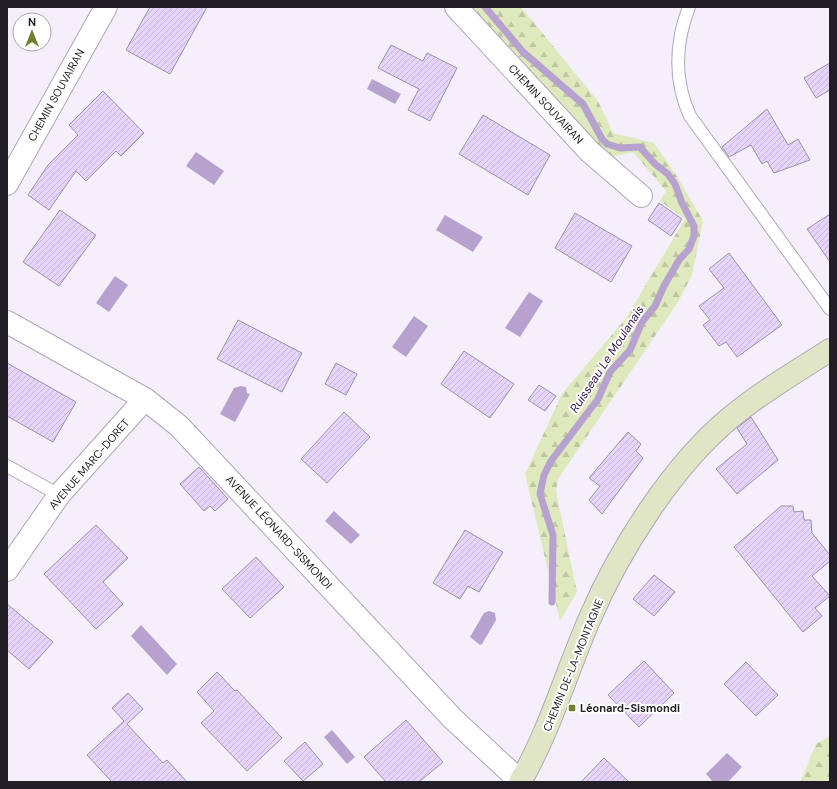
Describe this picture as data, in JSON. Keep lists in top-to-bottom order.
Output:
{
  "streets": {
    "street": [
      "CHEMIN SOUVAIRAN",
      "AVENUE MARC-DORET",
      "AVENUE LÉONARD-SISMONDI",
      "CHEMIN DE-LA-MONTAGNE"
    ]
  },
  "crossings": [
    ["AVENUE MARC-DORET", "AVENUE LÉONARD-SISMONDI"],
    ["AVENUE LÉONARD-SISMONDI", "CHEMIN DE-LA-MONTAGNE"]
  ],
  "water": ["Ruisseau Le Moulanais"],
  "places": {
    "transit": ["Léonard-Sismondi"]
  },
  "north": "top"
}
